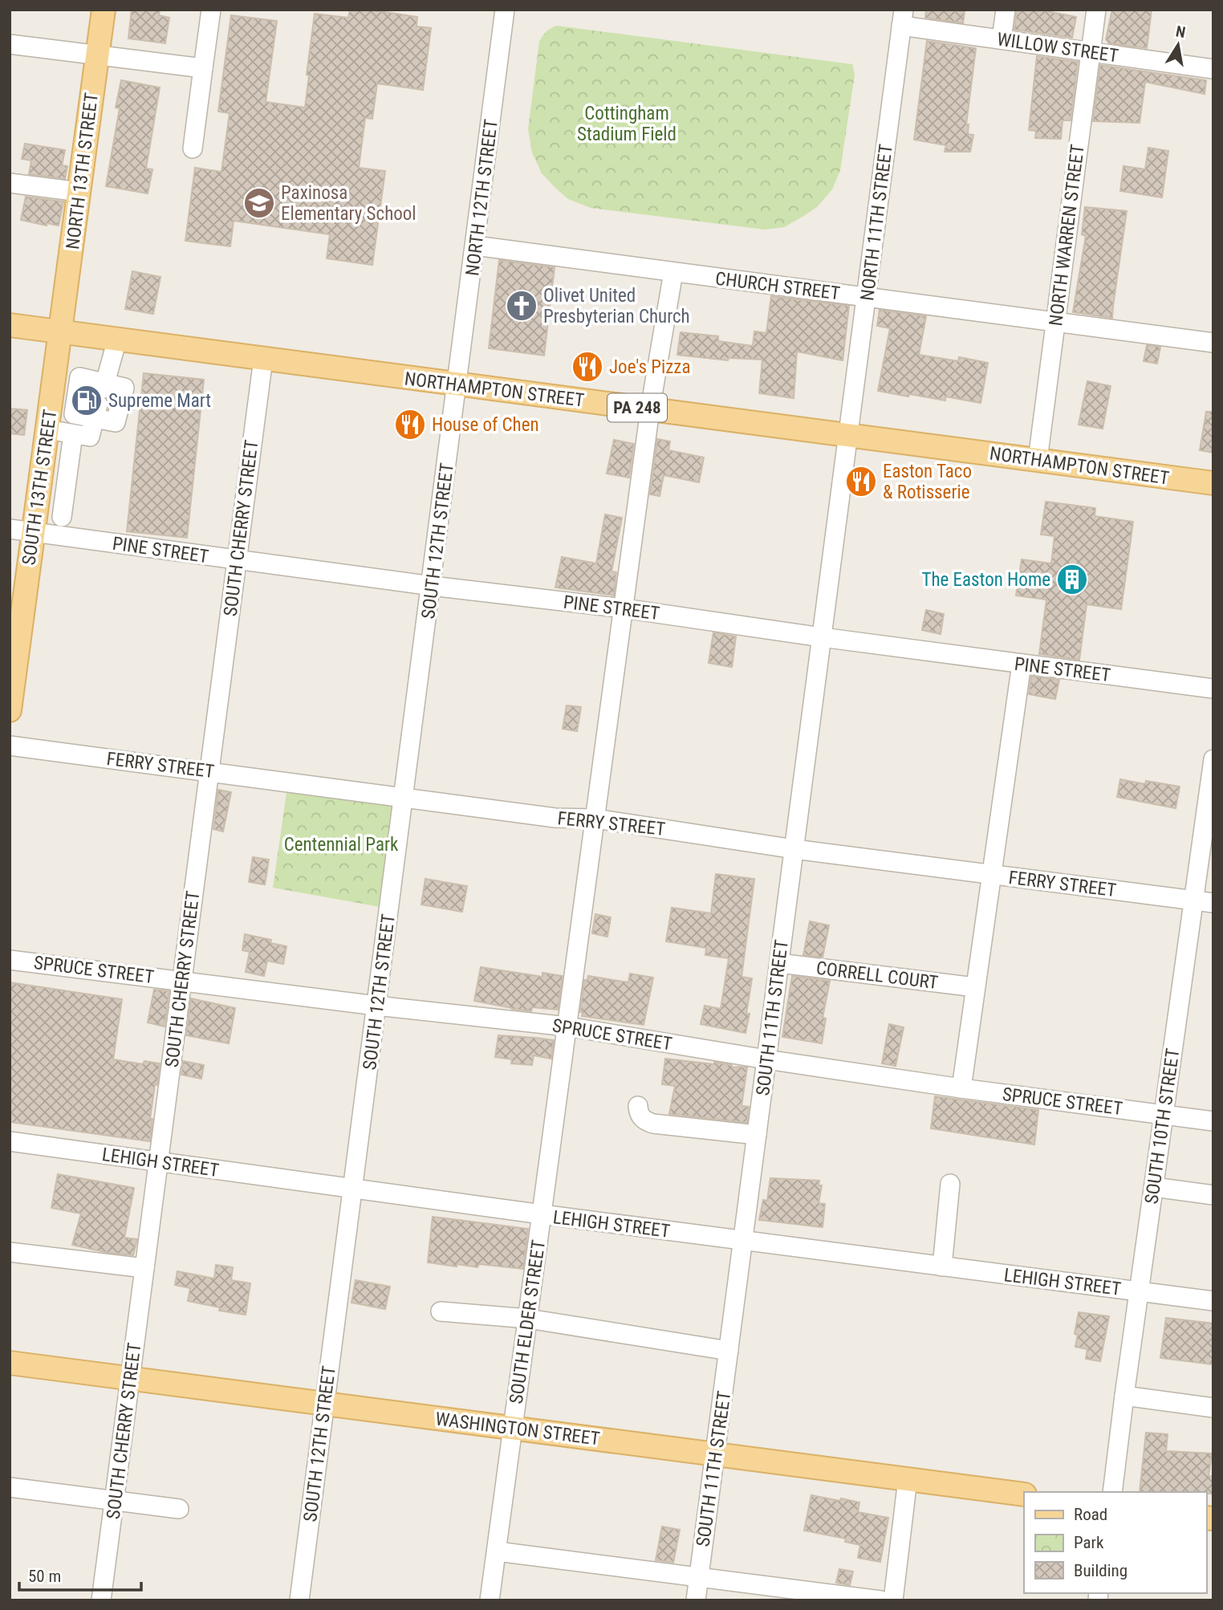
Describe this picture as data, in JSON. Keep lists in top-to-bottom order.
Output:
{
  "streets": {
    "main road": [
      "NORTH 13TH STREET",
      "NORTHAMPTON STREET",
      "PA 248",
      "SOUTH 13TH STREET",
      "WASHINGTON STREET"
    ],
    "street": [
      "WILLOW STREET",
      "NORTH 12TH STREET",
      "NORTH 11TH STREET",
      "NORTH WARREN STREET",
      "CHURCH STREET",
      "SOUTH CHERRY STREET",
      "SOUTH 12TH STREET",
      "PINE STREET",
      "FERRY STREET",
      "SPRUCE STREET",
      "CORRELL COURT",
      "SOUTH 11TH STREET",
      "SOUTH 10TH STREET",
      "LEHIGH STREET",
      "SOUTH ELDER STREET"
    ]
  },
  "crossings": [
    ["WILLOW STREET", "NORTH 11TH STREET"],
    ["WILLOW STREET", "NORTH WARREN STREET"],
    ["NORTH 13TH STREET", "NORTHAMPTON STREET"],
    ["NORTH 13TH STREET", "SOUTH 13TH STREET"],
    ["NORTH 12TH STREET", "CHURCH STREET"],
    ["NORTH 12TH STREET", "NORTHAMPTON STREET"],
    ["NORTH 12TH STREET", "SOUTH 12TH STREET"],
    ["NORTH 11TH STREET", "CHURCH STREET"],
    ["NORTH 11TH STREET", "NORTHAMPTON STREET"],
    ["NORTH 11TH STREET", "SOUTH 11TH STREET"],
    ["NORTH WARREN STREET", "CHURCH STREET"],
    ["NORTH WARREN STREET", "NORTHAMPTON STREET"],
    ["CHURCH STREET", "SOUTH ELDER STREET"],
    ["NORTHAMPTON STREET", "SOUTH 13TH STREET"],
    ["NORTHAMPTON STREET", "SOUTH CHERRY STREET"],
    ["NORTHAMPTON STREET", "SOUTH 12TH STREET"],
    ["NORTHAMPTON STREET", "SOUTH 11TH STREET"],
    ["NORTHAMPTON STREET", "SOUTH ELDER STREET"],
    ["SOUTH 13TH STREET", "PINE STREET"],
    ["SOUTH CHERRY STREET", "PINE STREET"],
    ["SOUTH CHERRY STREET", "FERRY STREET"],
    ["SOUTH CHERRY STREET", "SPRUCE STREET"],
    ["SOUTH CHERRY STREET", "LEHIGH STREET"],
    ["SOUTH CHERRY STREET", "WASHINGTON STREET"],
    ["SOUTH 12TH STREET", "PINE STREET"],
    ["SOUTH 12TH STREET", "FERRY STREET"],
    ["SOUTH 12TH STREET", "SPRUCE STREET"],
    ["SOUTH 12TH STREET", "LEHIGH STREET"],
    ["SOUTH 12TH STREET", "WASHINGTON STREET"],
    ["PINE STREET", "SOUTH 11TH STREET"],
    ["PINE STREET", "SOUTH ELDER STREET"],
    ["FERRY STREET", "SOUTH 11TH STREET"],
    ["FERRY STREET", "SOUTH 10TH STREET"],
    ["FERRY STREET", "SOUTH ELDER STREET"],
    ["SPRUCE STREET", "SOUTH 11TH STREET"],
    ["SPRUCE STREET", "SOUTH 10TH STREET"],
    ["SPRUCE STREET", "SOUTH ELDER STREET"],
    ["CORRELL COURT", "SOUTH 11TH STREET"],
    ["SOUTH 11TH STREET", "LEHIGH STREET"],
    ["SOUTH 11TH STREET", "WASHINGTON STREET"],
    ["SOUTH 10TH STREET", "LEHIGH STREET"],
    ["LEHIGH STREET", "SOUTH ELDER STREET"],
    ["SOUTH ELDER STREET", "WASHINGTON STREET"]
  ],
  "parks": ["Cottingham Stadium Field", "Centennial Park"],
  "places": {
    "school or university": ["Paxinosa Elementary School"],
    "church": ["Olivet United Presbyterian Church"],
    "restaurant": ["Joe's Pizza", "House of Chen", "Easton Taco & Rotisserie"],
    "fuel station": ["Supreme Mart"],
    "building": ["The Easton Home"]
  },
  "legend": ["Road", "Park", "Building"],
  "scale_bar": "50 m",
  "north": "top"
}
